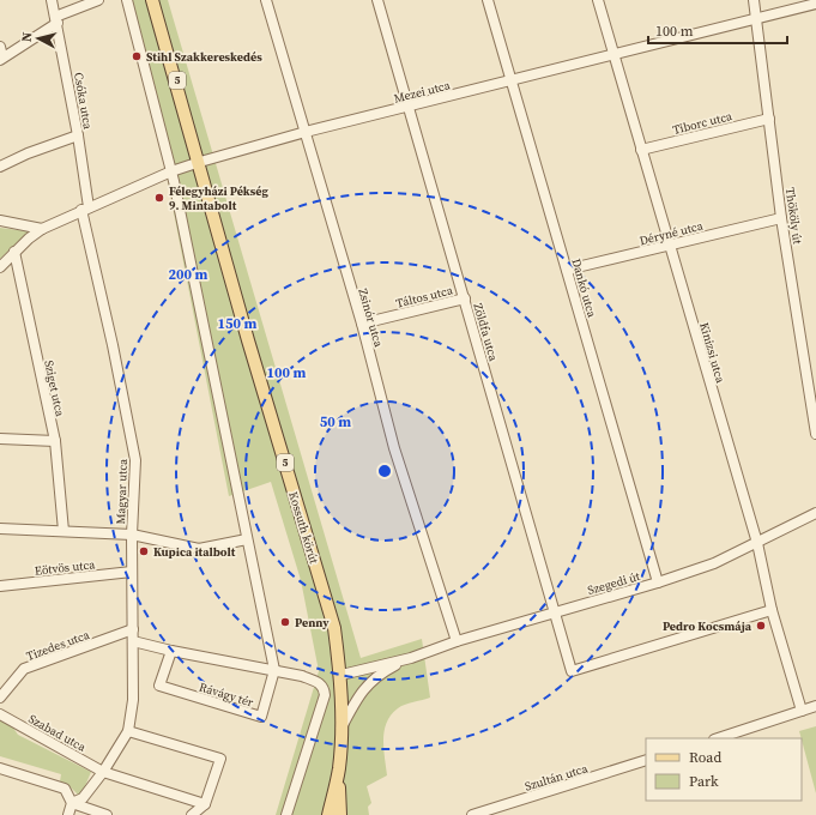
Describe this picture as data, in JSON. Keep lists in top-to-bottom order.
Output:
{
  "streets": {
    "main road": ["5", "Kossuth körút"],
    "street": [
      "Mezei utca",
      "Csóka utca",
      "Tiborc utca",
      "Thököly út",
      "Déryné utca",
      "Dankó utca",
      "Táltos utca",
      "Zsinór utca",
      "Zöldfa utca",
      "Kinizsi utca",
      "Sziget utca",
      "Magyar utca",
      "Eötvös utca",
      "Szegedi út",
      "Tizedes utca",
      "Rávágy tér",
      "Szabad utca",
      "Szultán utca"
    ]
  },
  "crossings": [
    ["5", "Mezei utca"],
    ["5", "Kossuth körút"],
    ["Mezei utca", "Csóka utca"],
    ["Mezei utca", "Thököly út"],
    ["Mezei utca", "Dankó utca"],
    ["Mezei utca", "Zsinór utca"],
    ["Mezei utca", "Zöldfa utca"],
    ["Mezei utca", "Kinizsi utca"],
    ["Mezei utca", "Sziget utca"],
    ["Mezei utca", "Magyar utca"],
    ["Mezei utca", "Kossuth körút"],
    ["Csóka utca", "Magyar utca"],
    ["Tiborc utca", "Thököly út"],
    ["Tiborc utca", "Kinizsi utca"],
    ["Thököly út", "Déryné utca"],
    ["Déryné utca", "Dankó utca"],
    ["Déryné utca", "Kinizsi utca"],
    ["Dankó utca", "Szegedi út"],
    ["Táltos utca", "Zsinór utca"],
    ["Táltos utca", "Zöldfa utca"],
    ["Zsinór utca", "Szegedi út"],
    ["Zöldfa utca", "Kinizsi utca"],
    ["Zöldfa utca", "Szegedi út"],
    ["Kinizsi utca", "Szegedi út"],
    ["Magyar utca", "Eötvös utca"],
    ["Magyar utca", "Tizedes utca"],
    ["Magyar utca", "Szabad utca"],
    ["Kossuth körút", "Szegedi út"]
  ],
  "places": [
    "Stihl Szakkereskedés",
    "Félegyházi Pékség 9. Mintabolt",
    "Kupica italbolt",
    "Penny",
    "Pedro Kocsmája"
  ],
  "legend": ["Road", "Park"],
  "scale_bar": "100 m",
  "north": "left",
  "rings": [
    "200 m",
    "150 m",
    "100 m",
    "50 m"
  ]
}
